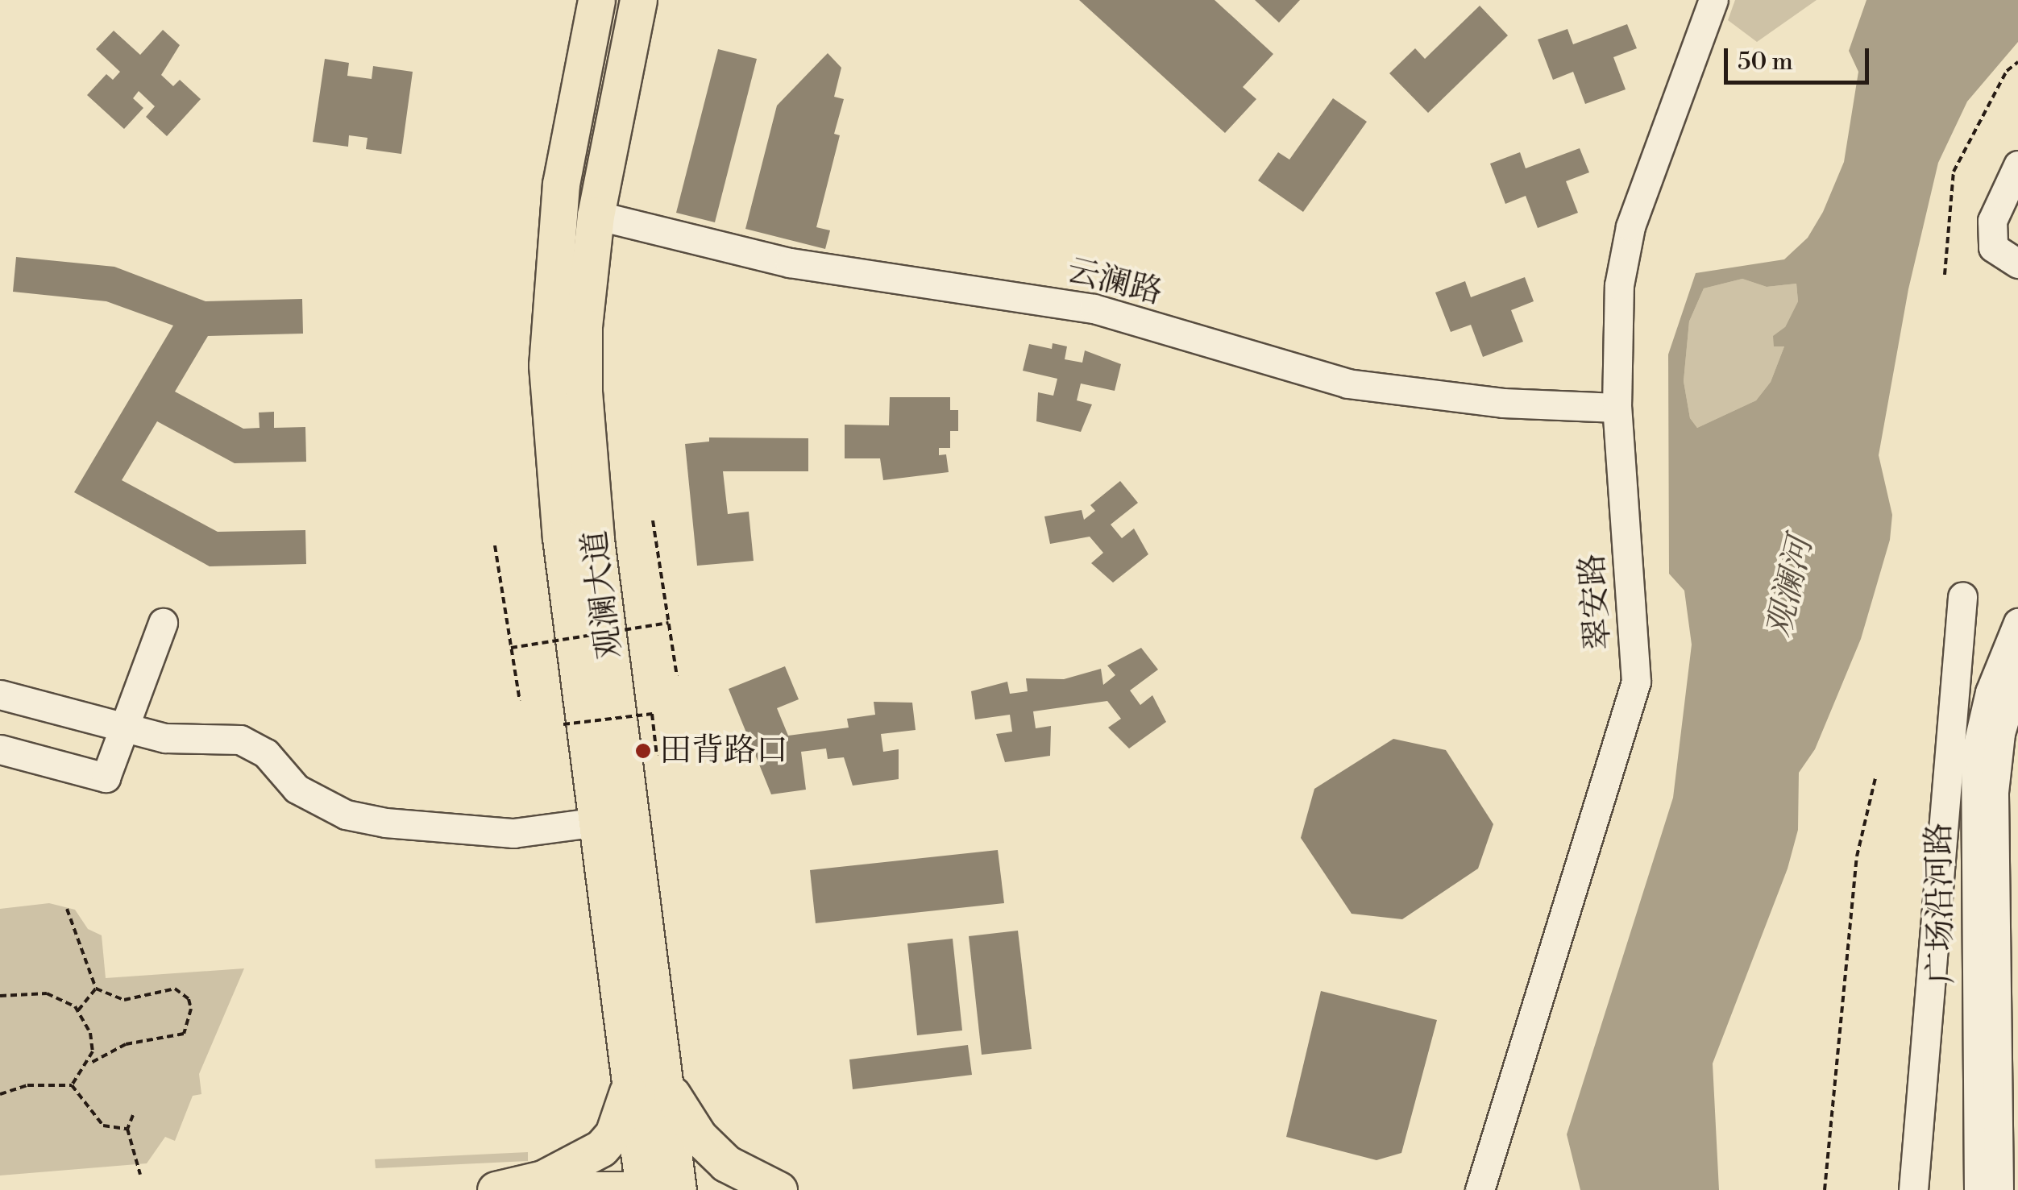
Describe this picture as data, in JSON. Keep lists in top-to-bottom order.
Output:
{
  "streets": {
    "main road": ["观澜大道"],
    "street": ["云澜路", "翠安路", "广场沿河路"]
  },
  "crossings": [
    ["云澜路", "观澜大道"],
    ["云澜路", "翠安路"]
  ],
  "water": ["观澜河"],
  "places": ["田背路口"],
  "scale_bar": "50 m"
}
